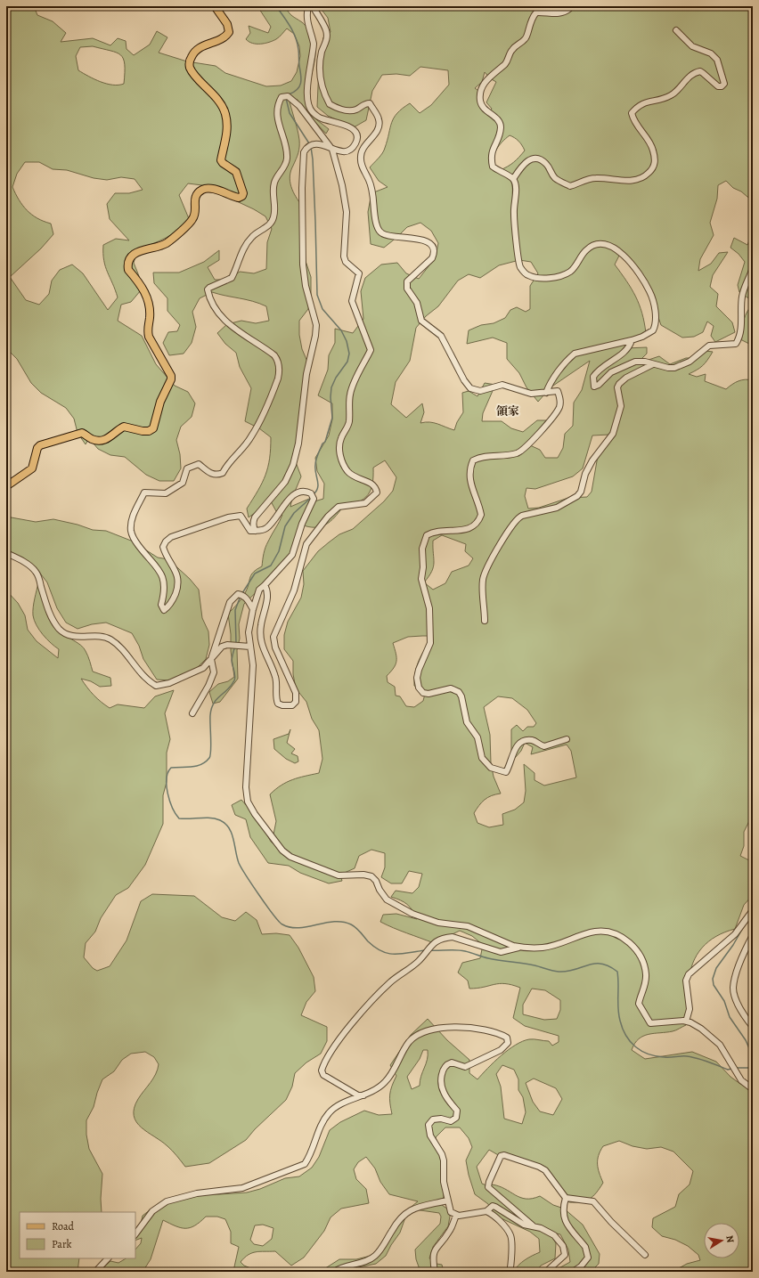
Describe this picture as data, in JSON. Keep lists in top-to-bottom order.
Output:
{
  "districts": ["領家"],
  "legend": ["Road", "Park"],
  "north": "right"
}
